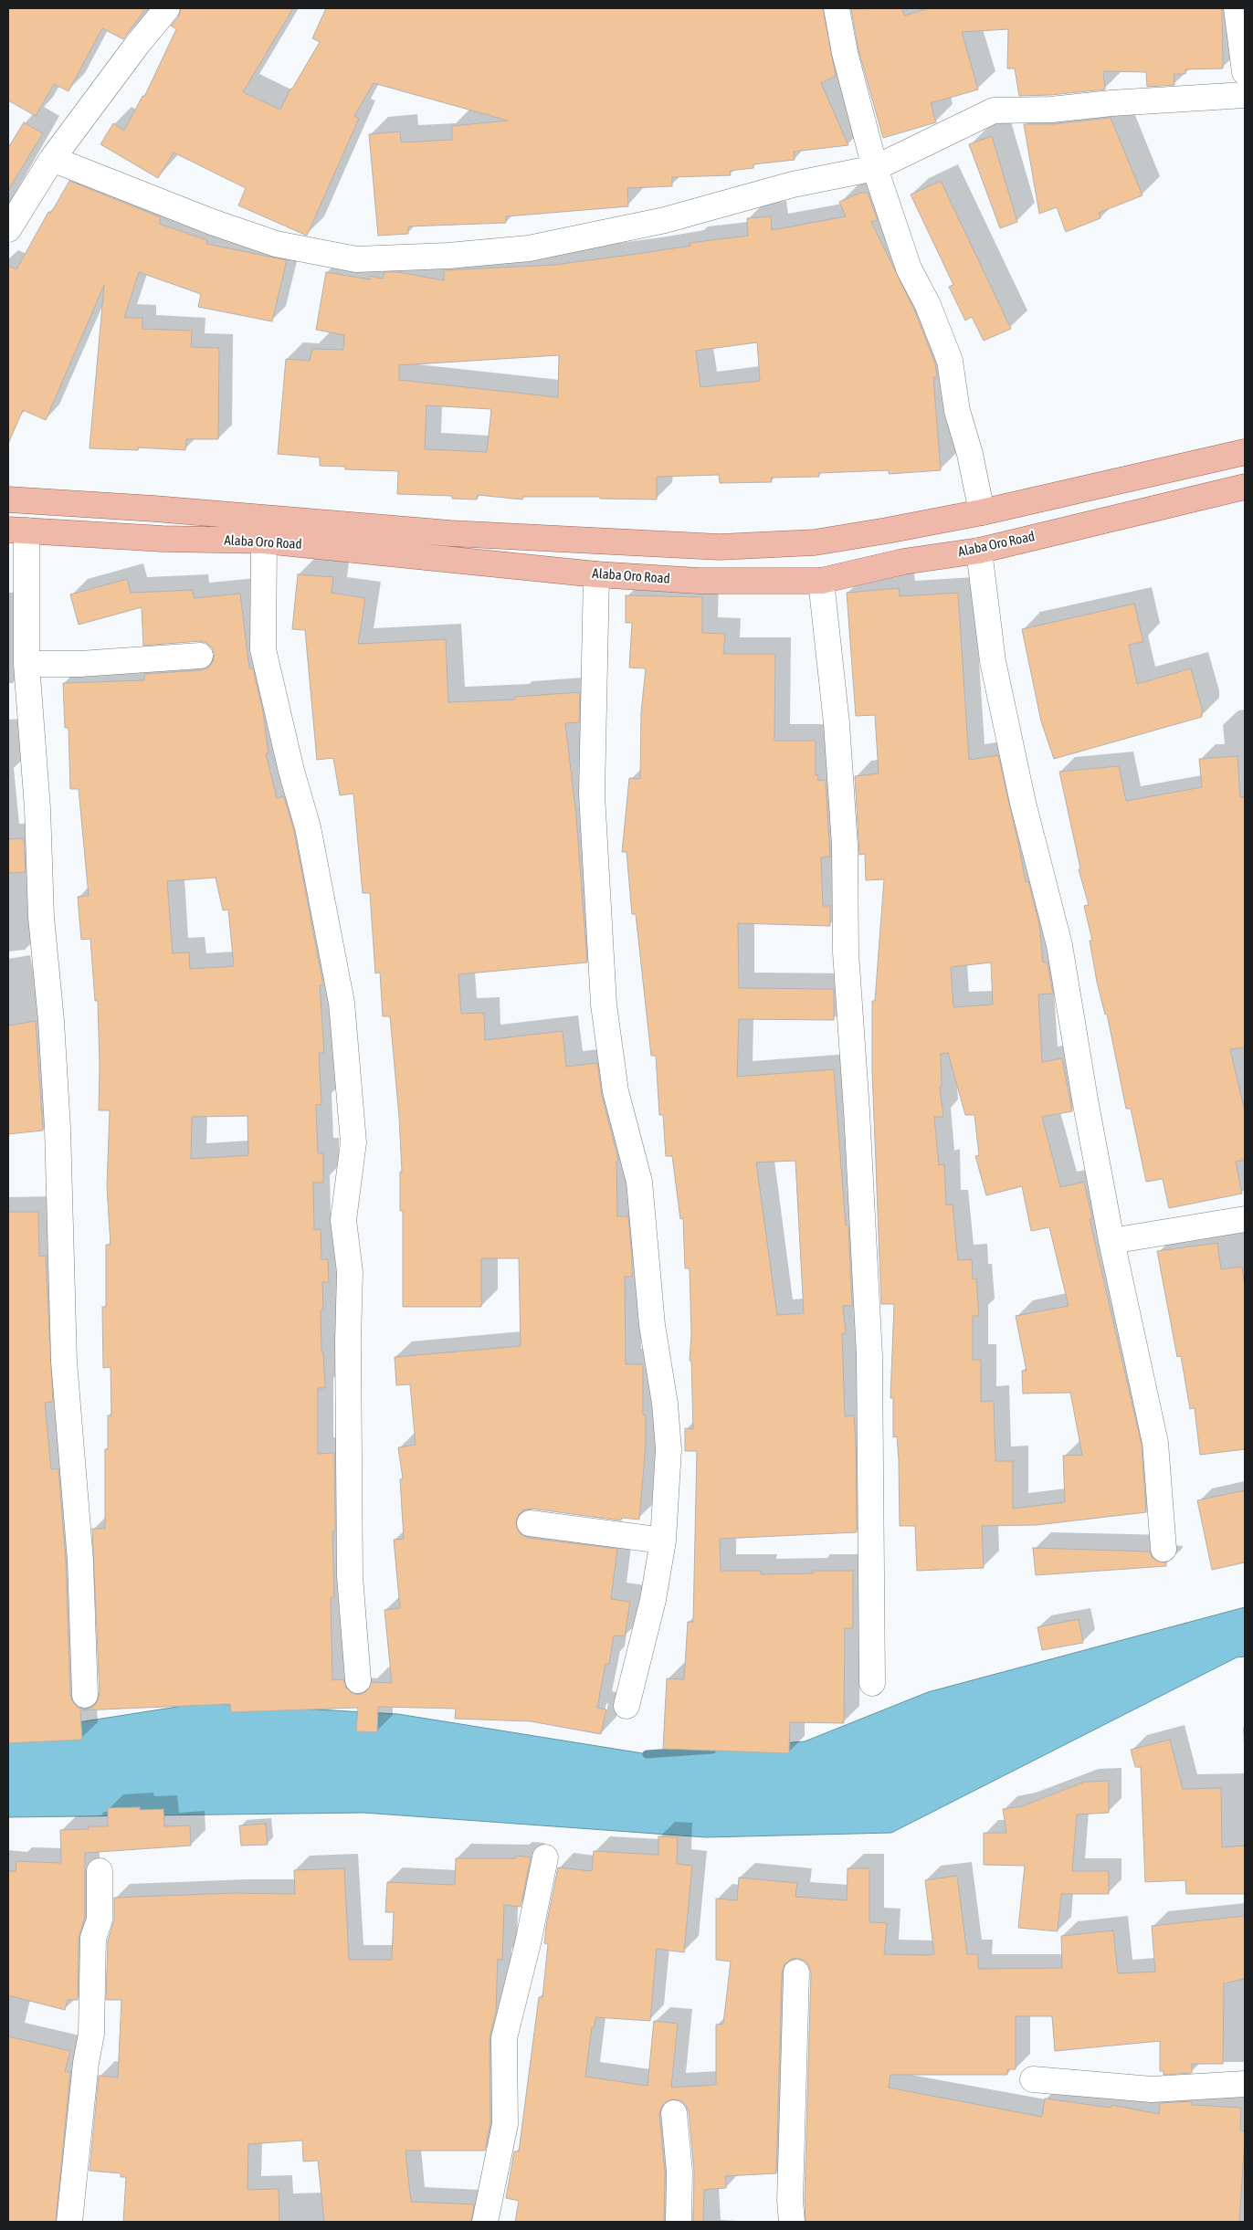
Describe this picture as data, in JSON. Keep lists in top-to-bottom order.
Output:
{
  "streets": {
    "main road": ["Alaba Oro Road"]
  }
}
